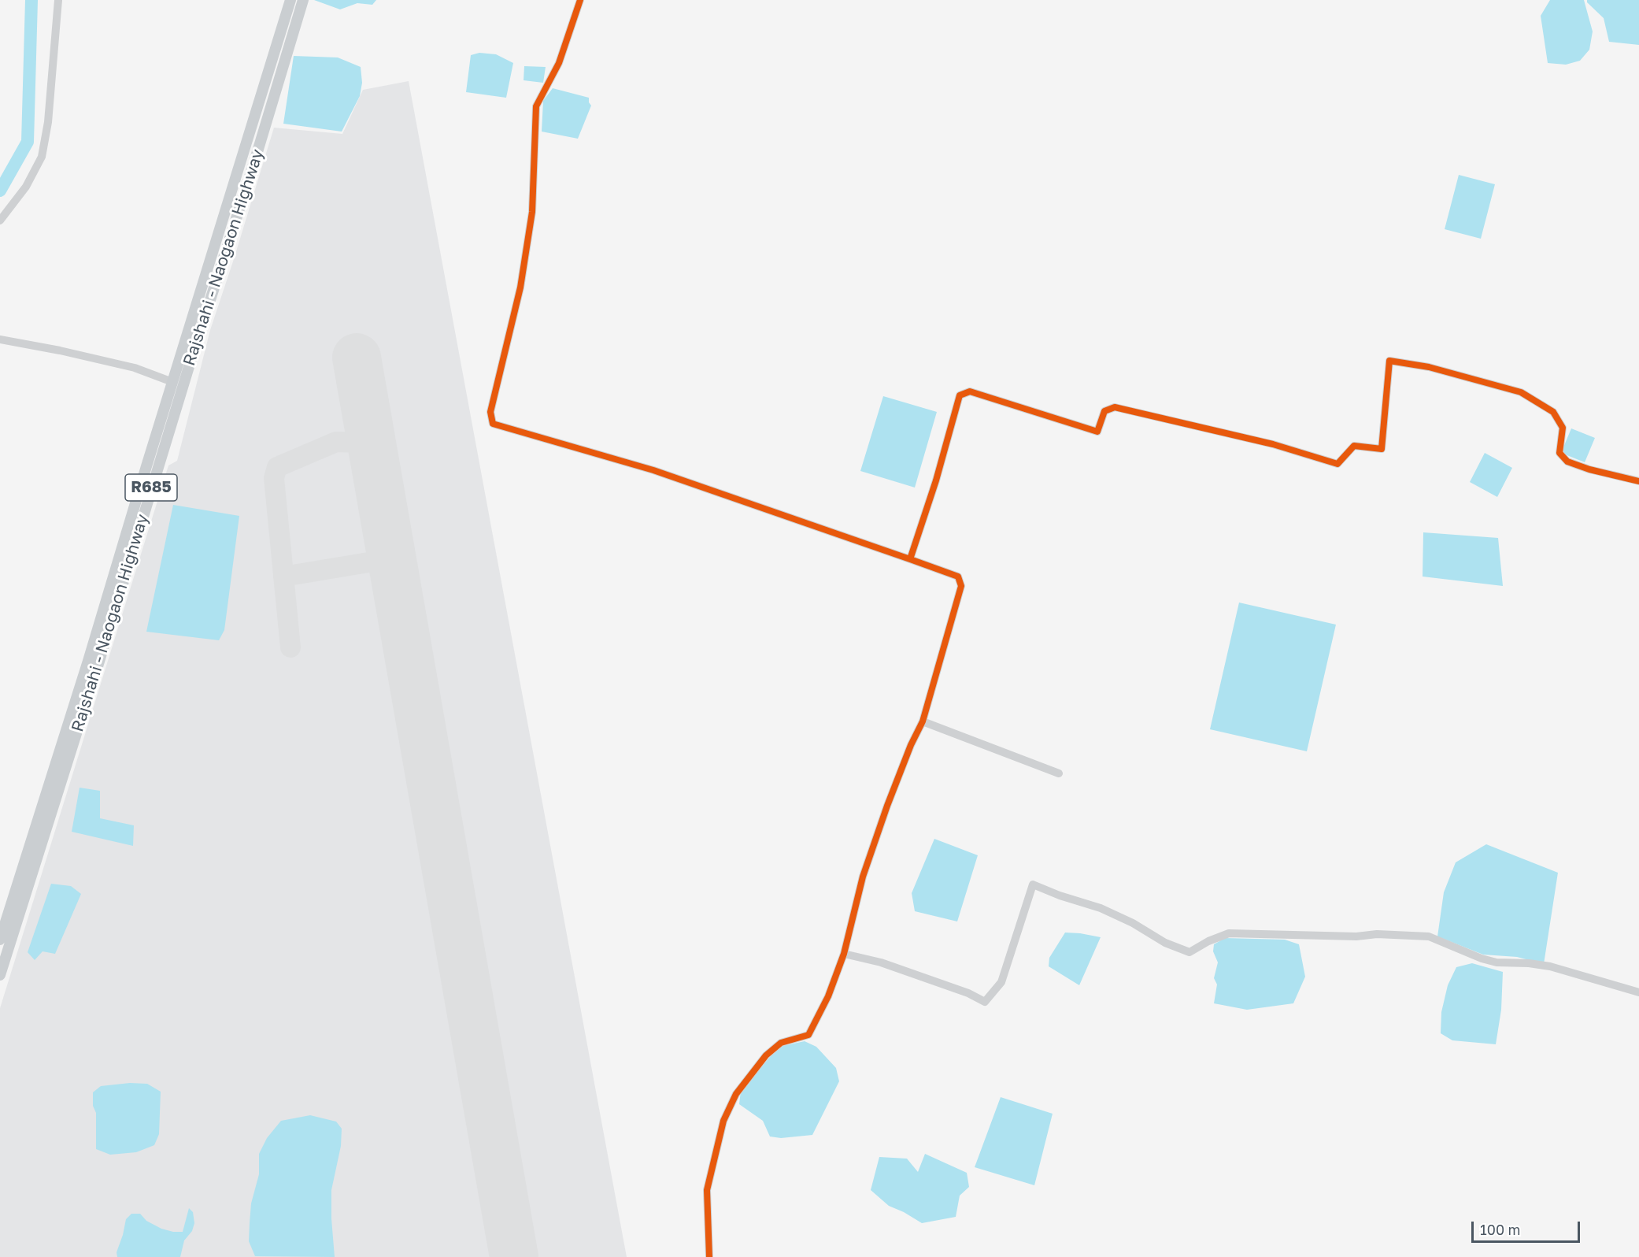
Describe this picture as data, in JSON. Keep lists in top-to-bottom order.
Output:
{
  "streets": {
    "main road": ["Rajshahi - Naogaon Highway", "R685"]
  },
  "scale_bar": "100 m"
}
